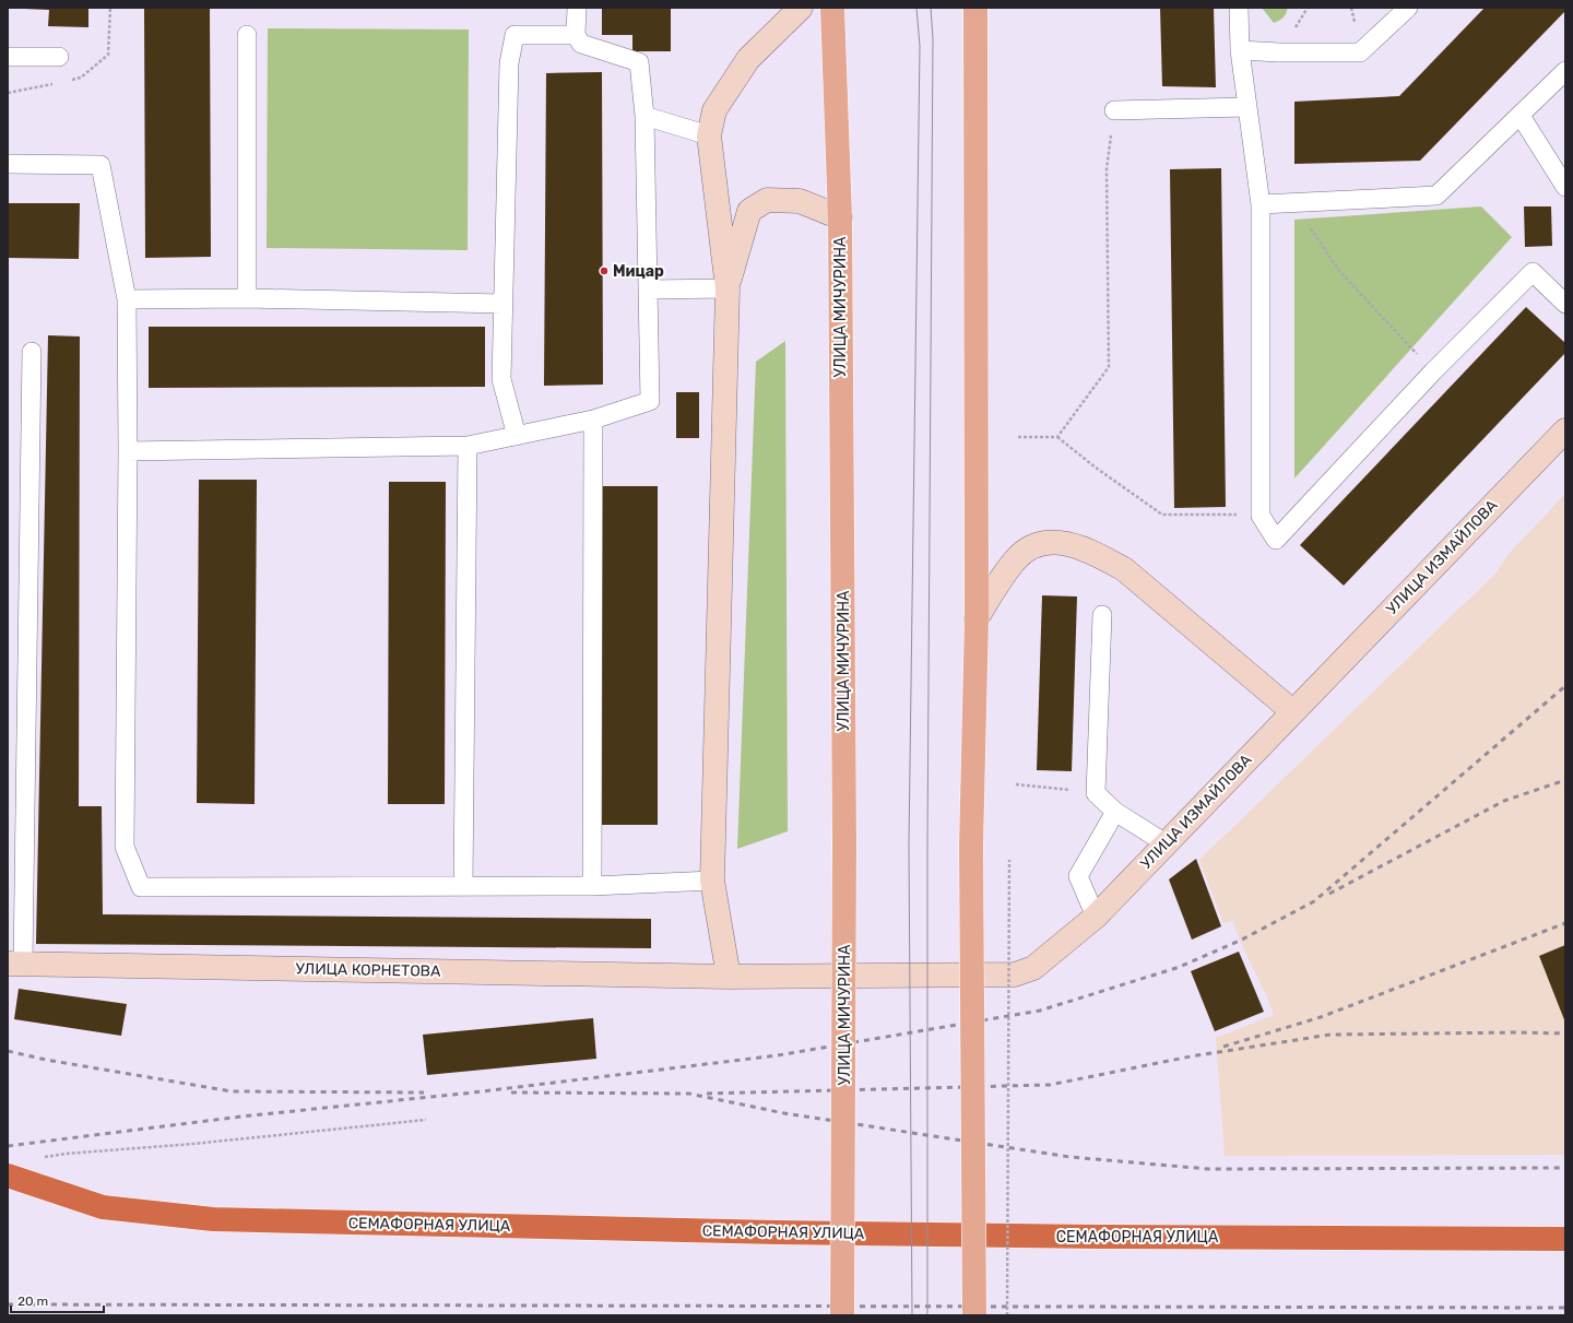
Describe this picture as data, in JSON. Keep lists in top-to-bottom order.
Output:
{
  "streets": {
    "highway": ["СЕМАФОРНАЯ УЛИЦА"],
    "main road": ["УЛИЦА МИЧУРИНА", "УЛИЦА ИЗМАЙЛОВА", "УЛИЦА КОРНЕТОВА"]
  },
  "crossings": [
    ["УЛИЦА ИЗМАЙЛОВА", "УЛИЦА КОРНЕТОВА"]
  ],
  "places": ["Мицар"],
  "scale_bar": "20 m"
}
